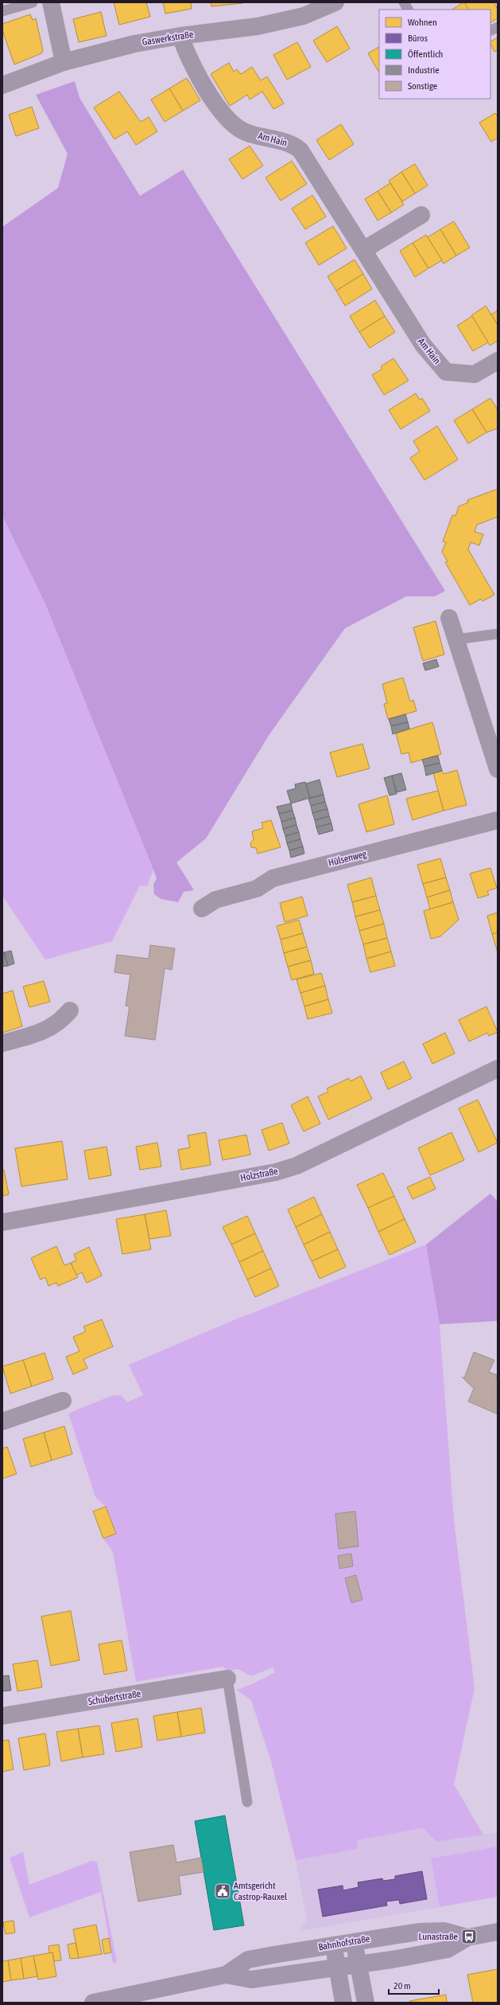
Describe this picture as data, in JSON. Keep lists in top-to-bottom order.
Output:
{
  "streets": {
    "main road": ["Bahnhofstraße"],
    "street": [
      "Gaswerkstraße",
      "Am Hain",
      "Hülsenweg",
      "Holzstraße",
      "Schubertstraße"
    ]
  },
  "crossings": [
    ["Gaswerkstraße", "Am Hain"]
  ],
  "places": {
    "public building": ["Amtsgericht Castrop-Rauxel"],
    "bus stop": ["Lunastraße"]
  },
  "legend": [
    "Wohnen",
    "Büros",
    "Öffentlich",
    "Industrie",
    "Sonstige"
  ],
  "scale_bar": "20 m"
}
